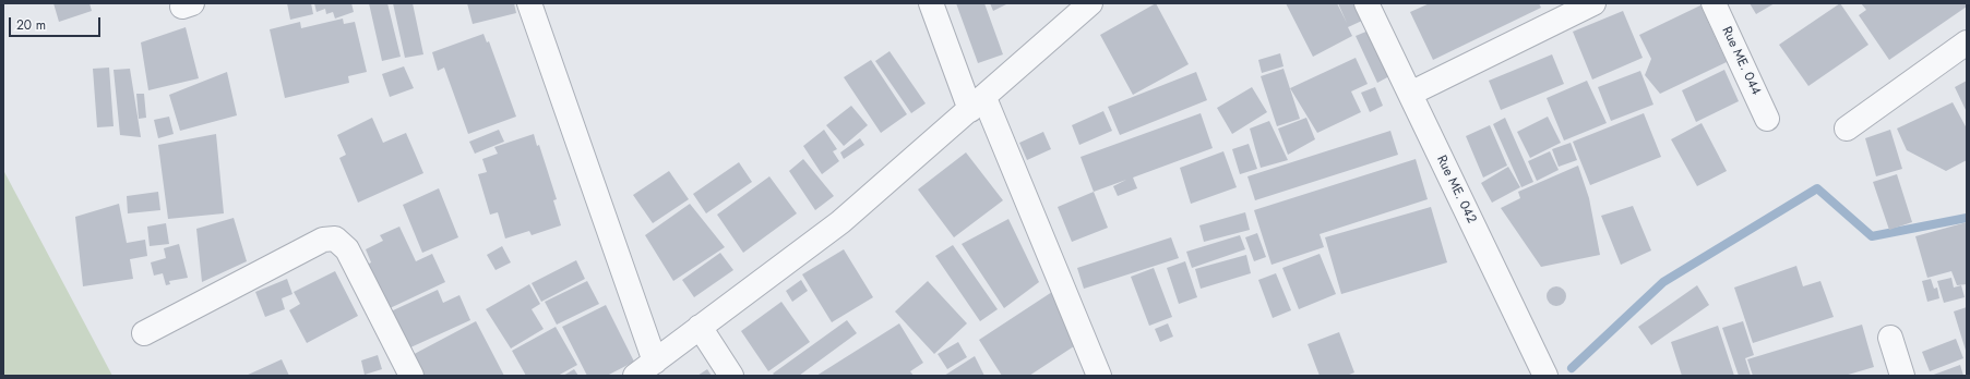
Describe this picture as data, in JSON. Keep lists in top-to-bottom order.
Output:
{
  "streets": {
    "street": ["Rue ME. 044", "Rue ME. 042"]
  },
  "scale_bar": "20 m"
}
